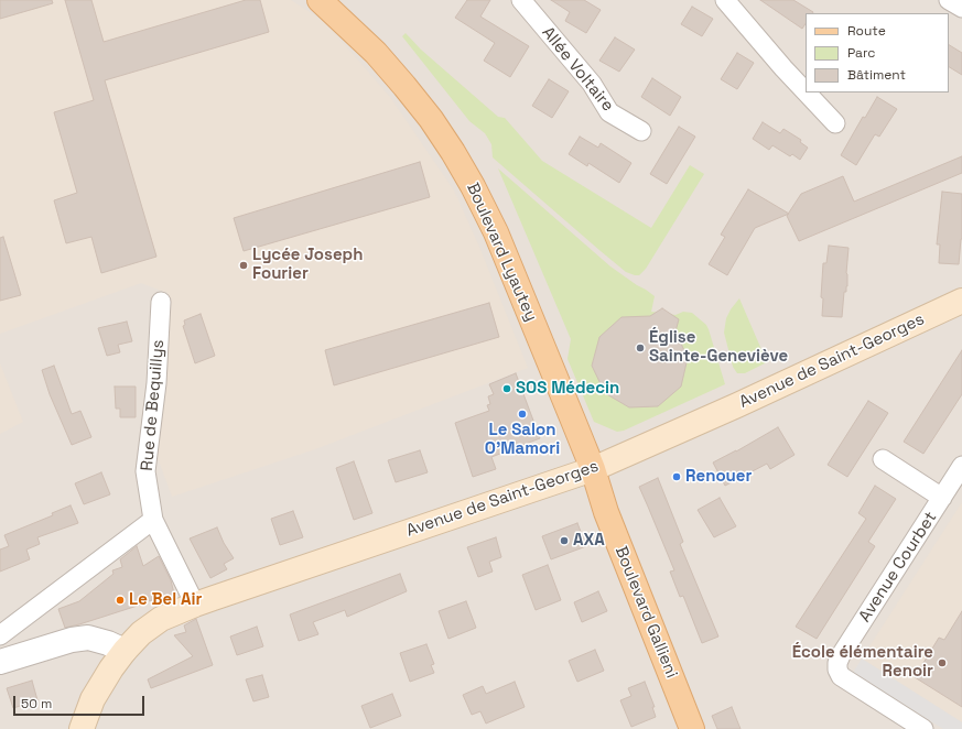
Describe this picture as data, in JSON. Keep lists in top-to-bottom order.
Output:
{
  "streets": {
    "main road": ["Boulevard Lyautey", "Avenue de Saint-Georges", "Boulevard Gallieni"],
    "street": ["Allée Voltaire", "Rue de Bequillys", "Avenue Courbet"]
  },
  "crossings": [
    ["Boulevard Lyautey", "Avenue de Saint-Georges"],
    ["Boulevard Lyautey", "Boulevard Gallieni"],
    ["Avenue de Saint-Georges", "Rue de Bequillys"],
    ["Avenue de Saint-Georges", "Boulevard Gallieni"]
  ],
  "places": [
    "Lycée Joseph Fourier",
    "Église Sainte-Geneviève",
    "SOS Médecin",
    "Le Salon O'Mamori",
    "Renouer",
    "AXA",
    "Le Bel Air",
    "École élémentaire Renoir"
  ],
  "legend": ["Route", "Parc", "Bâtiment"],
  "scale_bar": "50 m"
}
